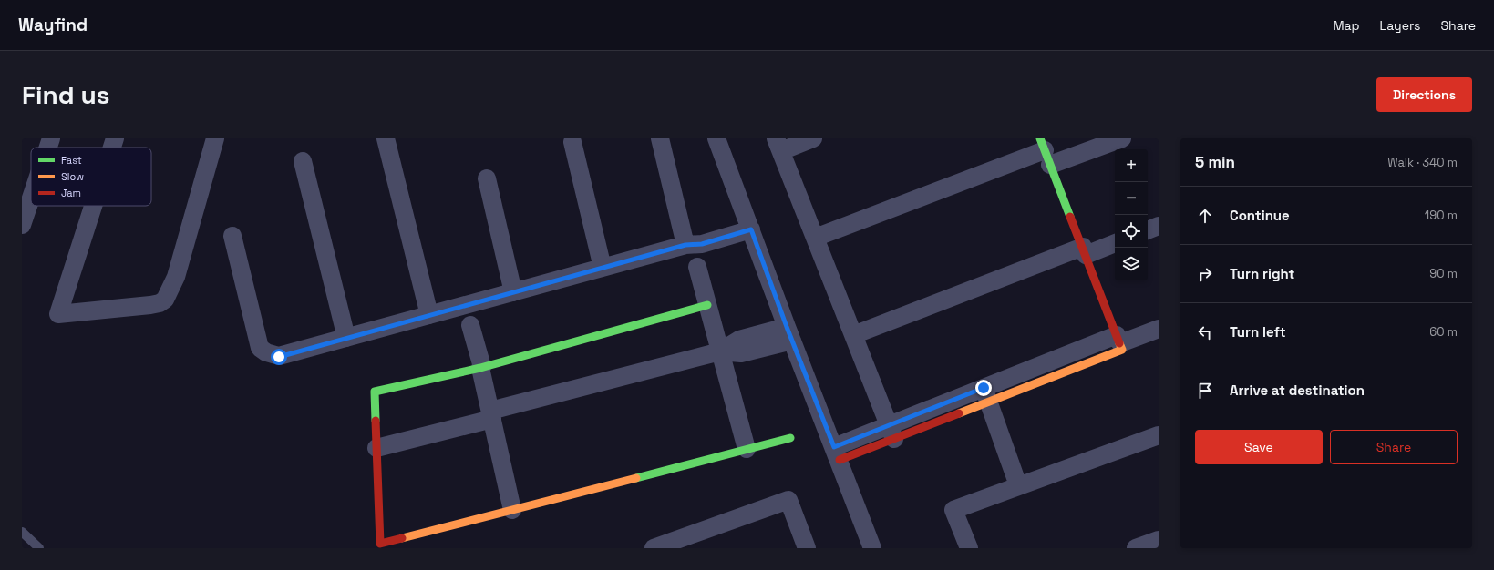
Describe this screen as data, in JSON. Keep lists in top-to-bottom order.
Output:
{
  "legend": ["Fast", "Slow", "Jam"],
  "page": {
    "header": "Wayfind",
    "nav": ["Map", "Layers", "Share"],
    "buttons": [
      "Directions",
      ["Save", "Share"]
    ],
    "title": "Find us",
    "heading": ["5 min", "Walk · 340 m"],
    "map_buttons": ["+", "−"],
    "list": [
      ["Continue", "190 m"],
      ["Turn right", "90 m"],
      ["Turn left", "60 m"],
      "Arrive at destination"
    ]
  }
}
